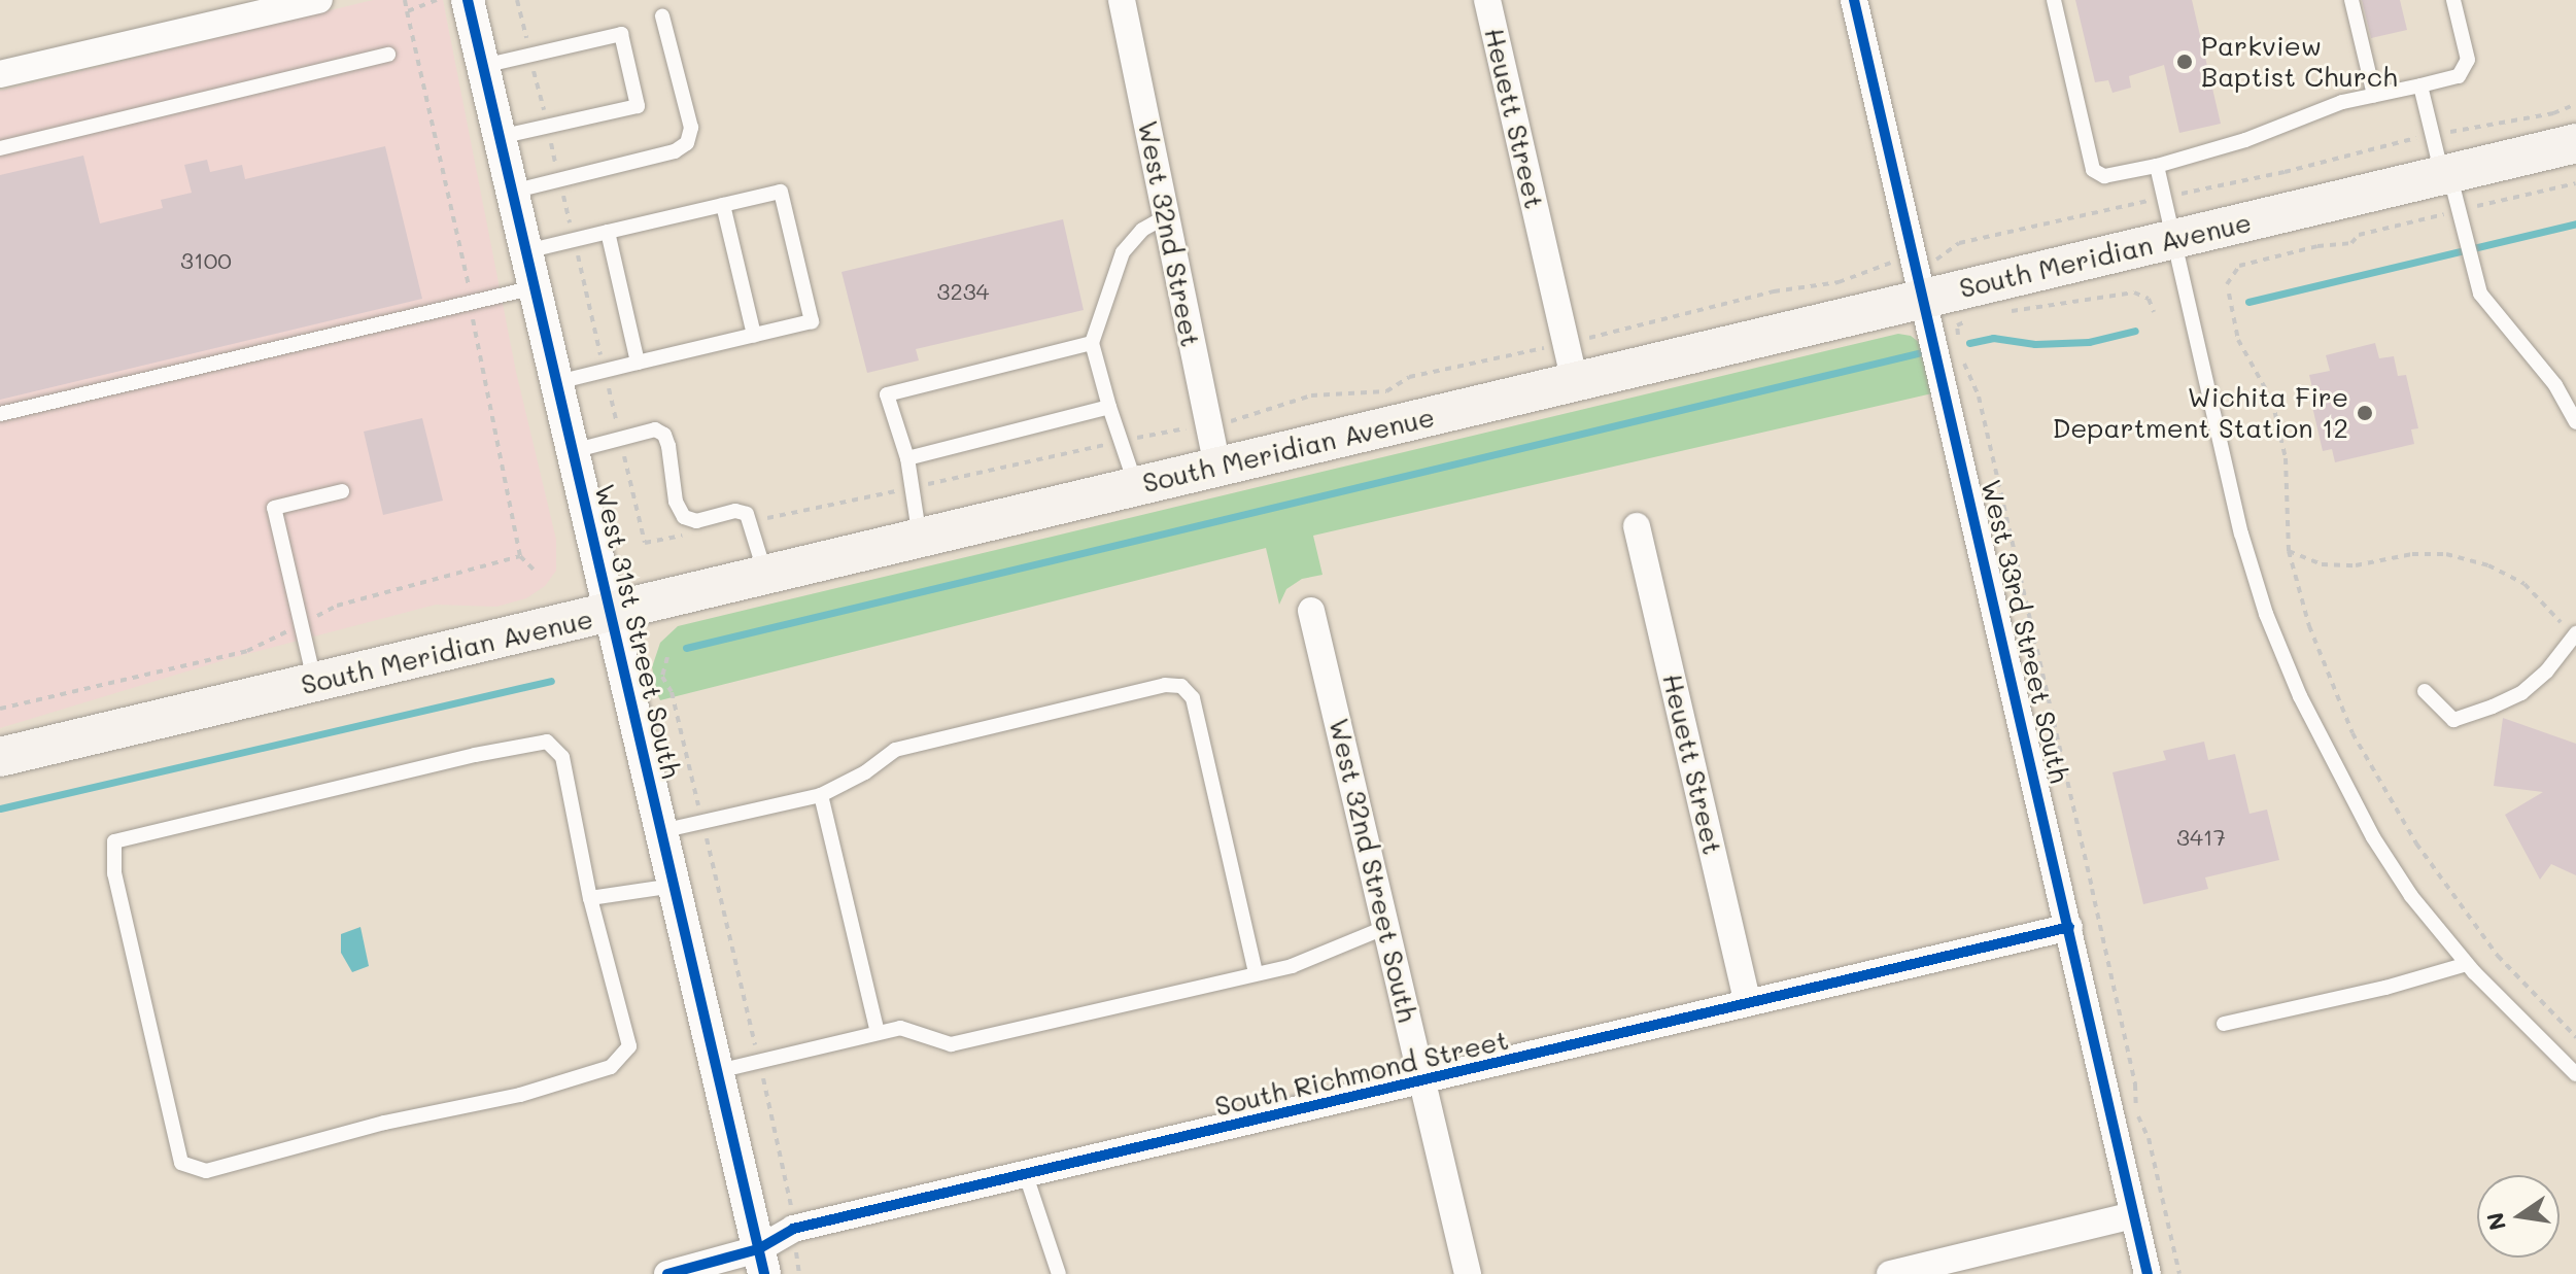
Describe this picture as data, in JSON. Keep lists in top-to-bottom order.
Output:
{
  "streets": {
    "main road": ["South Meridian Avenue"],
    "street": [
      "Heuett Street",
      "West 32nd Street",
      "West 31st Street South",
      "West 33rd Street South",
      "West 32nd Street South",
      "South Richmond Street"
    ]
  },
  "crossings": [
    ["Heuett Street", "South Meridian Avenue"],
    ["Heuett Street", "South Richmond Street"],
    ["West 32nd Street", "South Meridian Avenue"],
    ["South Meridian Avenue", "West 31st Street South"],
    ["South Meridian Avenue", "West 33rd Street South"],
    ["West 31st Street South", "South Richmond Street"],
    ["West 33rd Street South", "South Richmond Street"],
    ["West 32nd Street South", "South Richmond Street"]
  ],
  "places": ["Parkview Baptist Church", "Wichita Fire Department Station 12"],
  "house_numbers": ["3100", "3234", "3417"],
  "north": "left"
}
